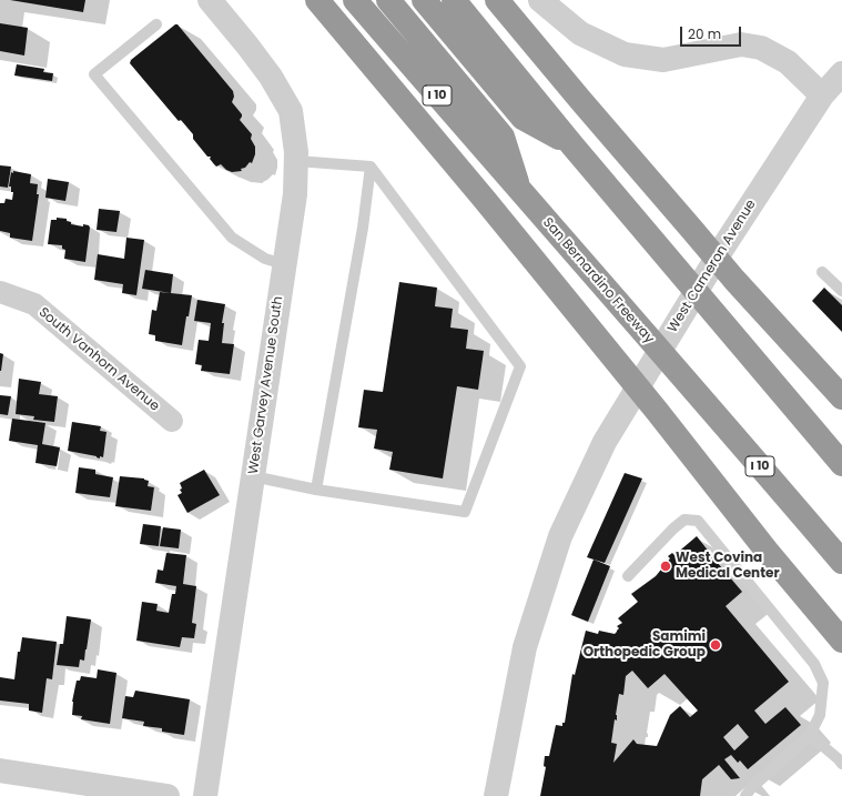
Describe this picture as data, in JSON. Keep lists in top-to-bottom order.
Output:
{
  "streets": {
    "highway": ["I 10", "San Bernardino Freeway"],
    "street": ["West Cameron Avenue", "South Vanhorn Avenue", "West Garvey Avenue South"]
  },
  "places": ["West Covina Medical Center", "Samimi Orthopedic Group"],
  "scale_bar": "20 m"
}
